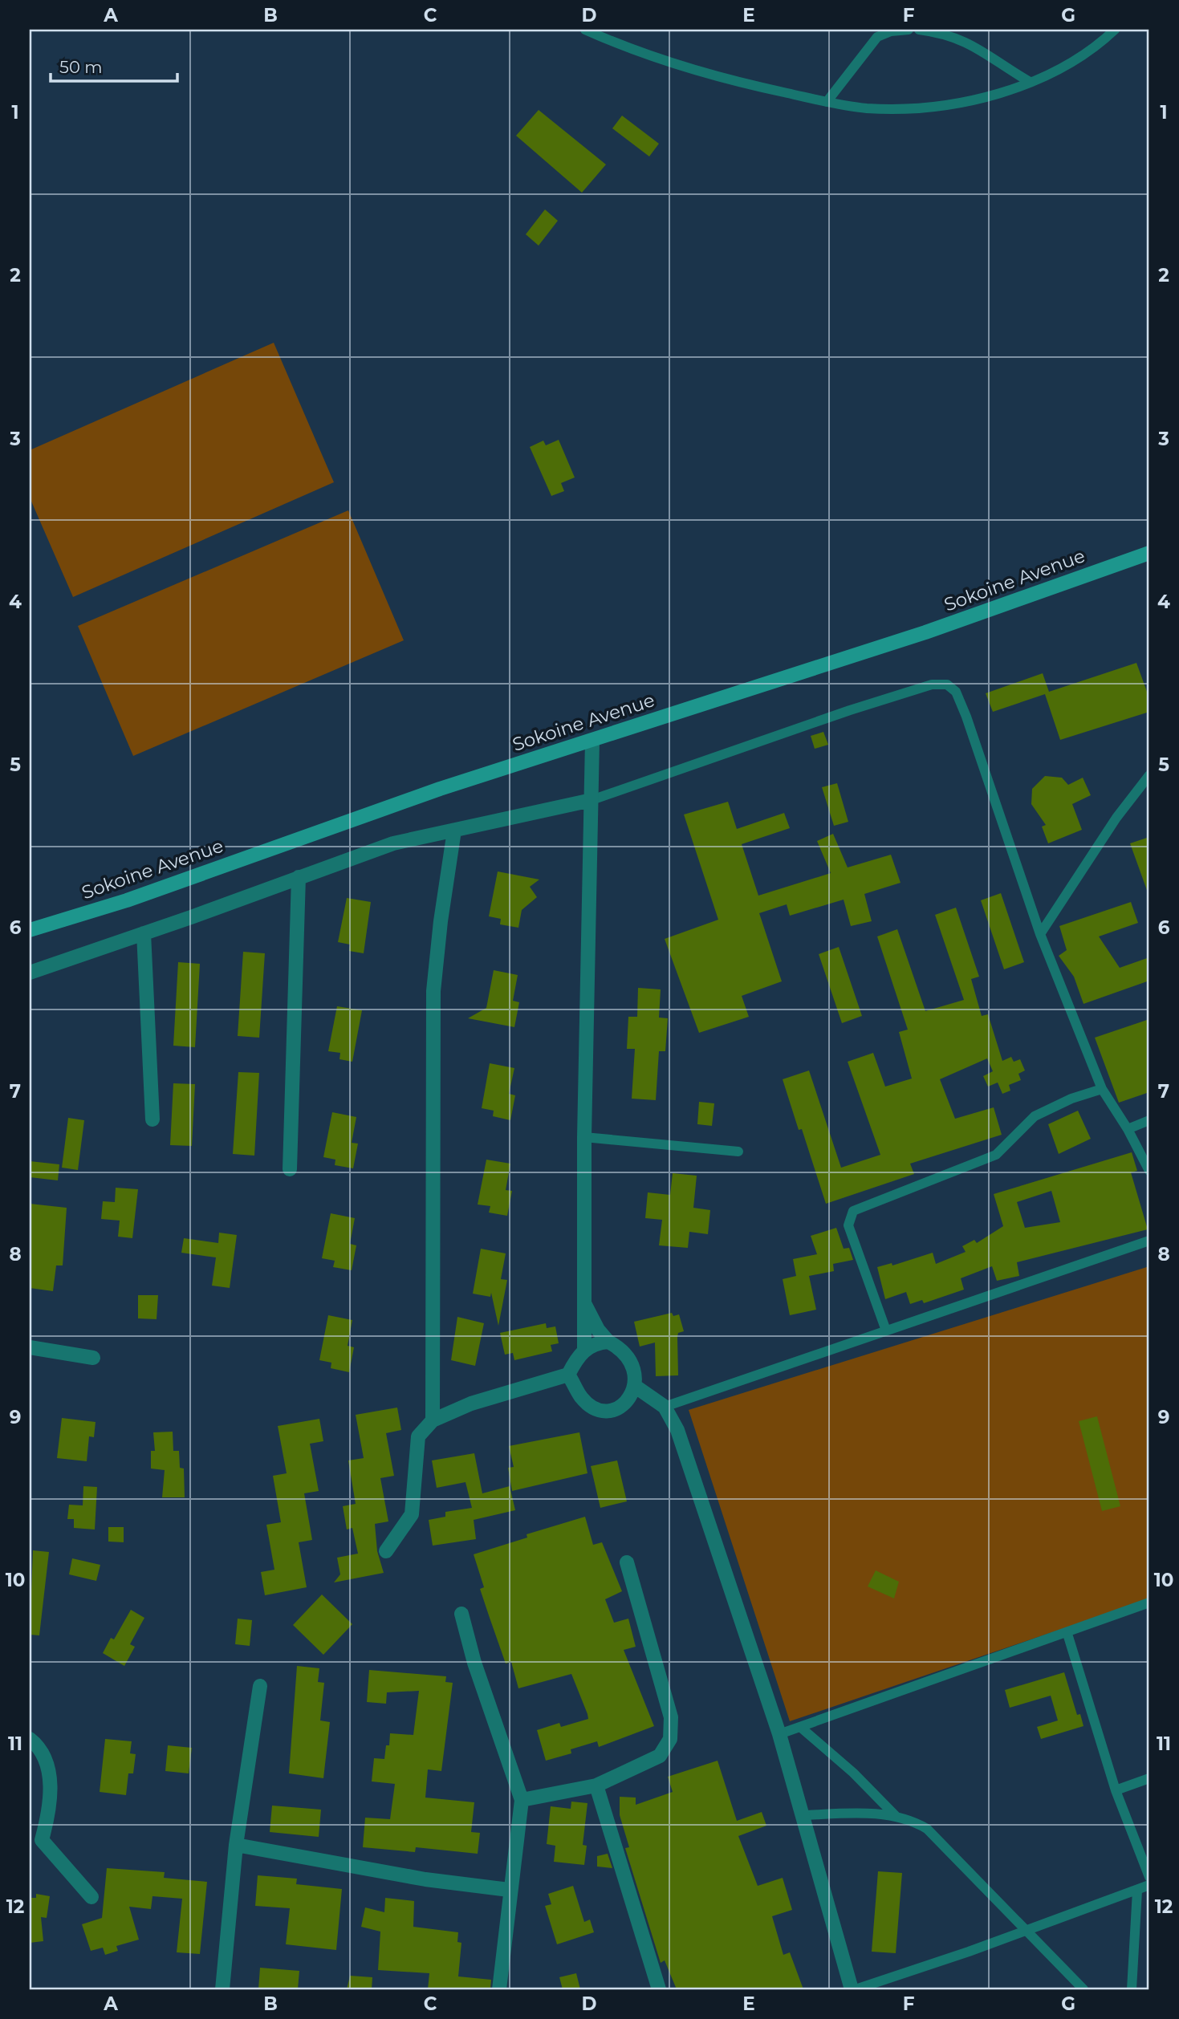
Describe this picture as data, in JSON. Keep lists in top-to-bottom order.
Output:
{
  "streets": {
    "street": ["Sokoine Avenue"]
  },
  "scale_bar": "50 m",
  "grid": {
    "columns": [
      "A",
      "B",
      "C",
      "D",
      "E",
      "F",
      "G"
    ],
    "rows": [
      "1",
      "2",
      "3",
      "4",
      "5",
      "6",
      "7",
      "8",
      "9",
      "10",
      "11",
      "12"
    ]
  }
}
